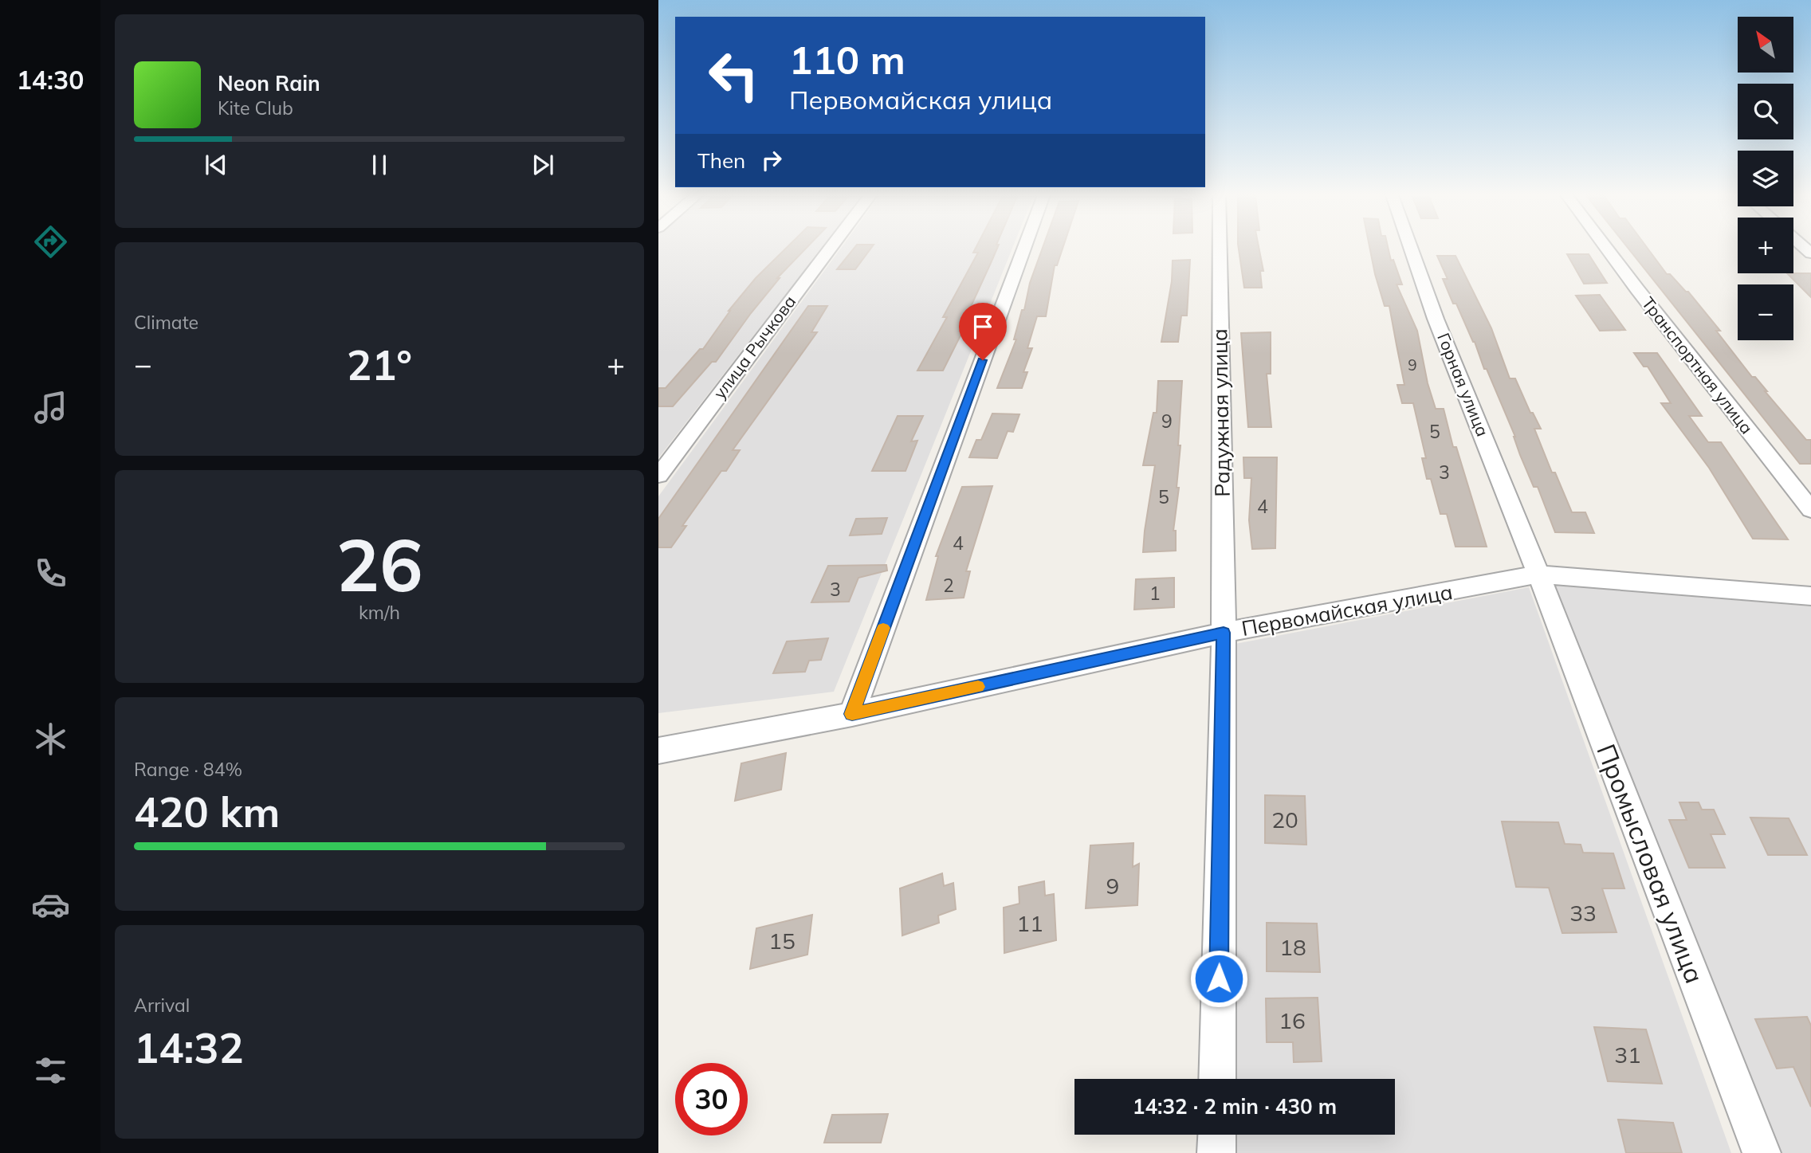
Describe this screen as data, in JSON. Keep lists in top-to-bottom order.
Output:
{
  "streets": {
    "street": [
      "улица Рычкова",
      "Транспортная улица",
      "Горная улица",
      "Радужная улица",
      "Первомайская улица",
      "Промысловая улица"
    ]
  },
  "crossings": [
    ["Горная улица", "Первомайская улица"],
    ["Горная улица", "Промысловая улица"],
    ["Радужная улица", "Первомайская улица"],
    ["Первомайская улица", "Промысловая улица"]
  ],
  "house_numbers": [
    "9",
    "9",
    "5",
    "3",
    "5",
    "4",
    "4",
    "2",
    "3",
    "1",
    "20",
    "9",
    "33",
    "11",
    "15",
    "18",
    "16",
    "31"
  ],
  "north": "top left",
  "page": {
    "tabs": "14:30",
    "map_buttons": ["+", "−"],
    "turn": ["110 m", "Первомайская улица"],
    "song": ["Neon Rain", "Kite Club"],
    "then": "Then",
    "tile": [
      "Climate",
      ["26", "km/h"],
      ["Range · 84%", "420 km"],
      ["Arrival", "14:32"]
    ],
    "heat": ["−", "21°", "+"],
    "limit": "30",
    "trip": "14:32 · 2 min · 430 m"
  }
}
